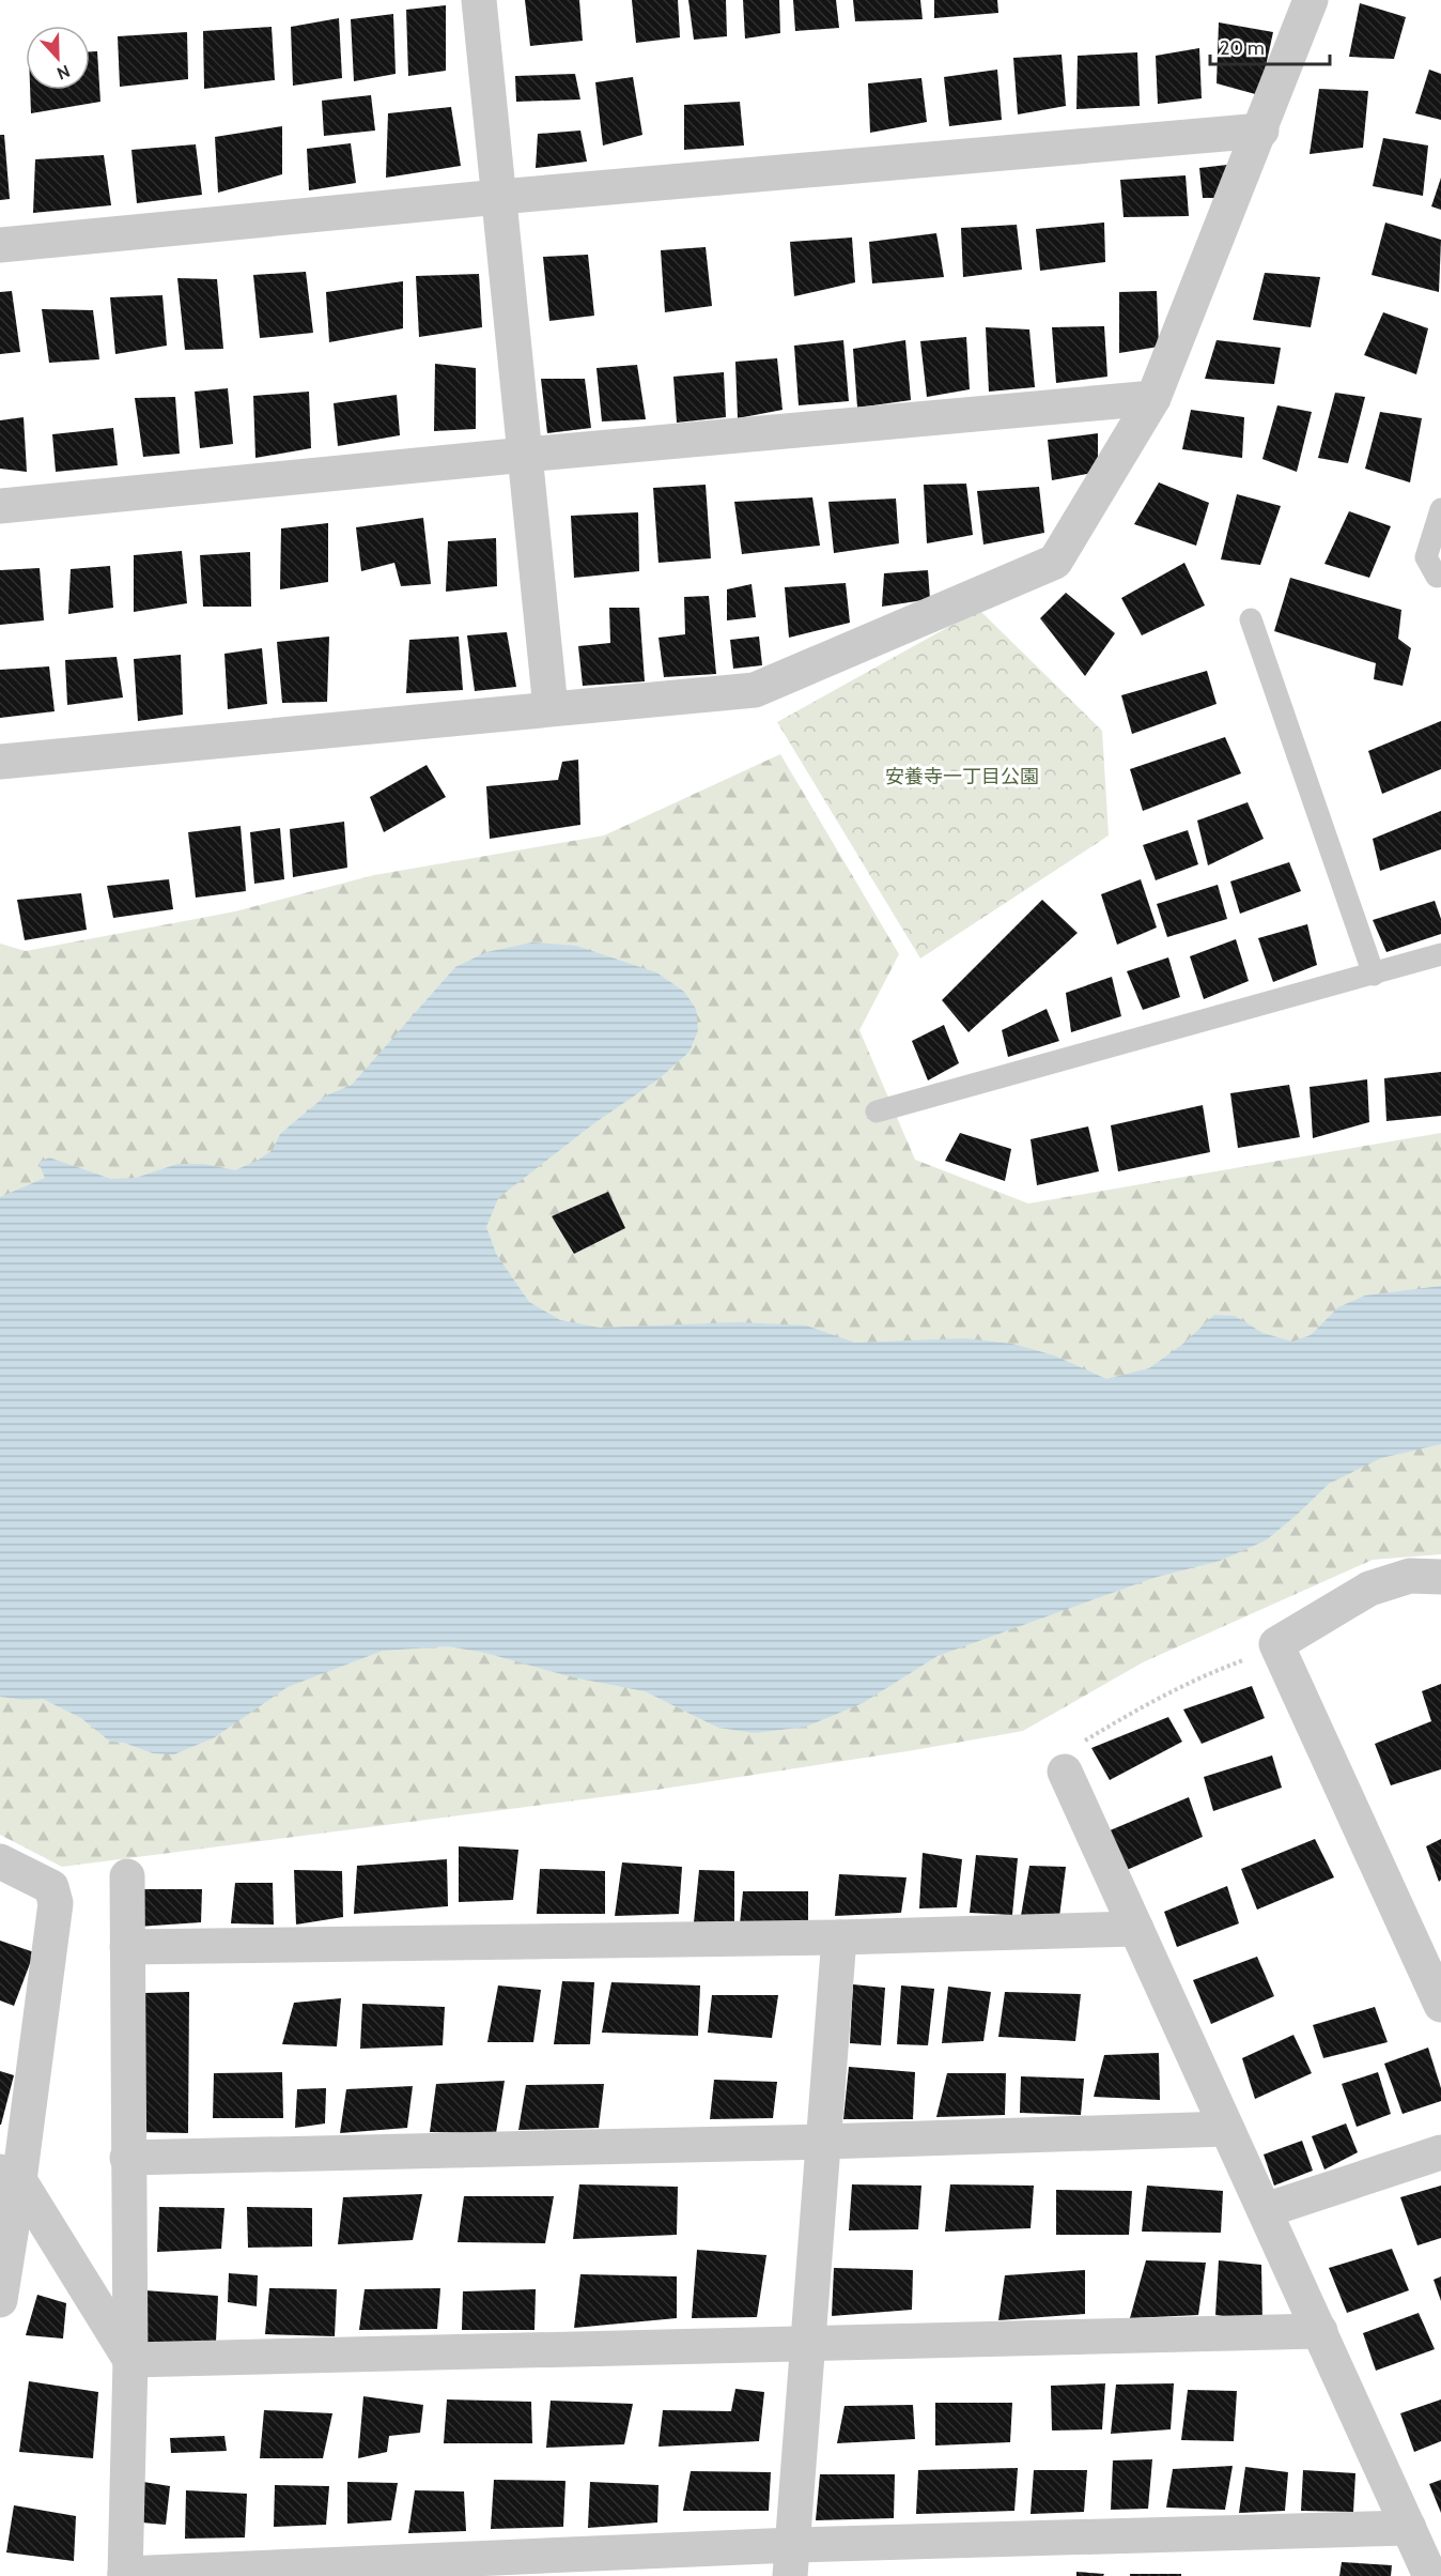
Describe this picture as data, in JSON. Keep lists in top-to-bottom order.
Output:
{
  "parks": ["安養寺一丁目公園"],
  "scale_bar": "20 m",
  "north": "bottom"
}
